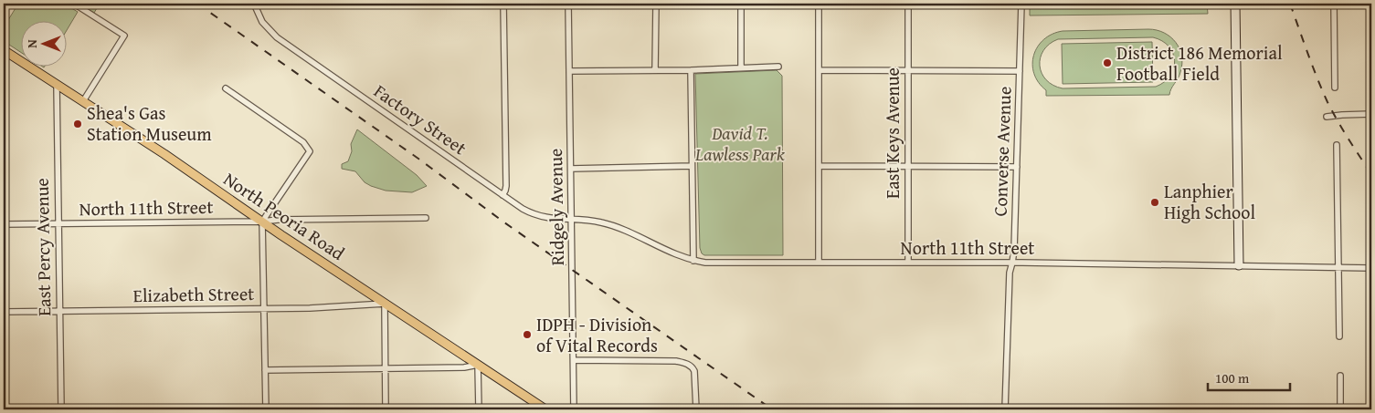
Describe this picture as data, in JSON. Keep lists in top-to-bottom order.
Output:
{
  "streets": {
    "main road": ["North Peoria Road"],
    "street": [
      "Factory Street",
      "East Keys Avenue",
      "Converse Avenue",
      "Ridgely Avenue",
      "North 11th Street",
      "East Percy Avenue",
      "Elizabeth Street"
    ]
  },
  "crossings": [
    ["Factory Street", "Ridgely Avenue"],
    ["Factory Street", "North 11th Street"],
    ["East Keys Avenue", "North 11th Street"],
    ["Converse Avenue", "North 11th Street"],
    ["Ridgely Avenue", "North 11th Street"],
    ["North 11th Street", "North Peoria Road"],
    ["North 11th Street", "East Percy Avenue"],
    ["North Peoria Road", "East Percy Avenue"],
    ["North Peoria Road", "Elizabeth Street"],
    ["East Percy Avenue", "Elizabeth Street"]
  ],
  "parks": ["David T. Lawless Park"],
  "places": [
    "District 186 Memorial Football Field",
    "Shea's Gas Station Museum",
    "Lanphier High School",
    "IDPH - Division of Vital Records"
  ],
  "scale_bar": "100 m",
  "north": "left"
}
